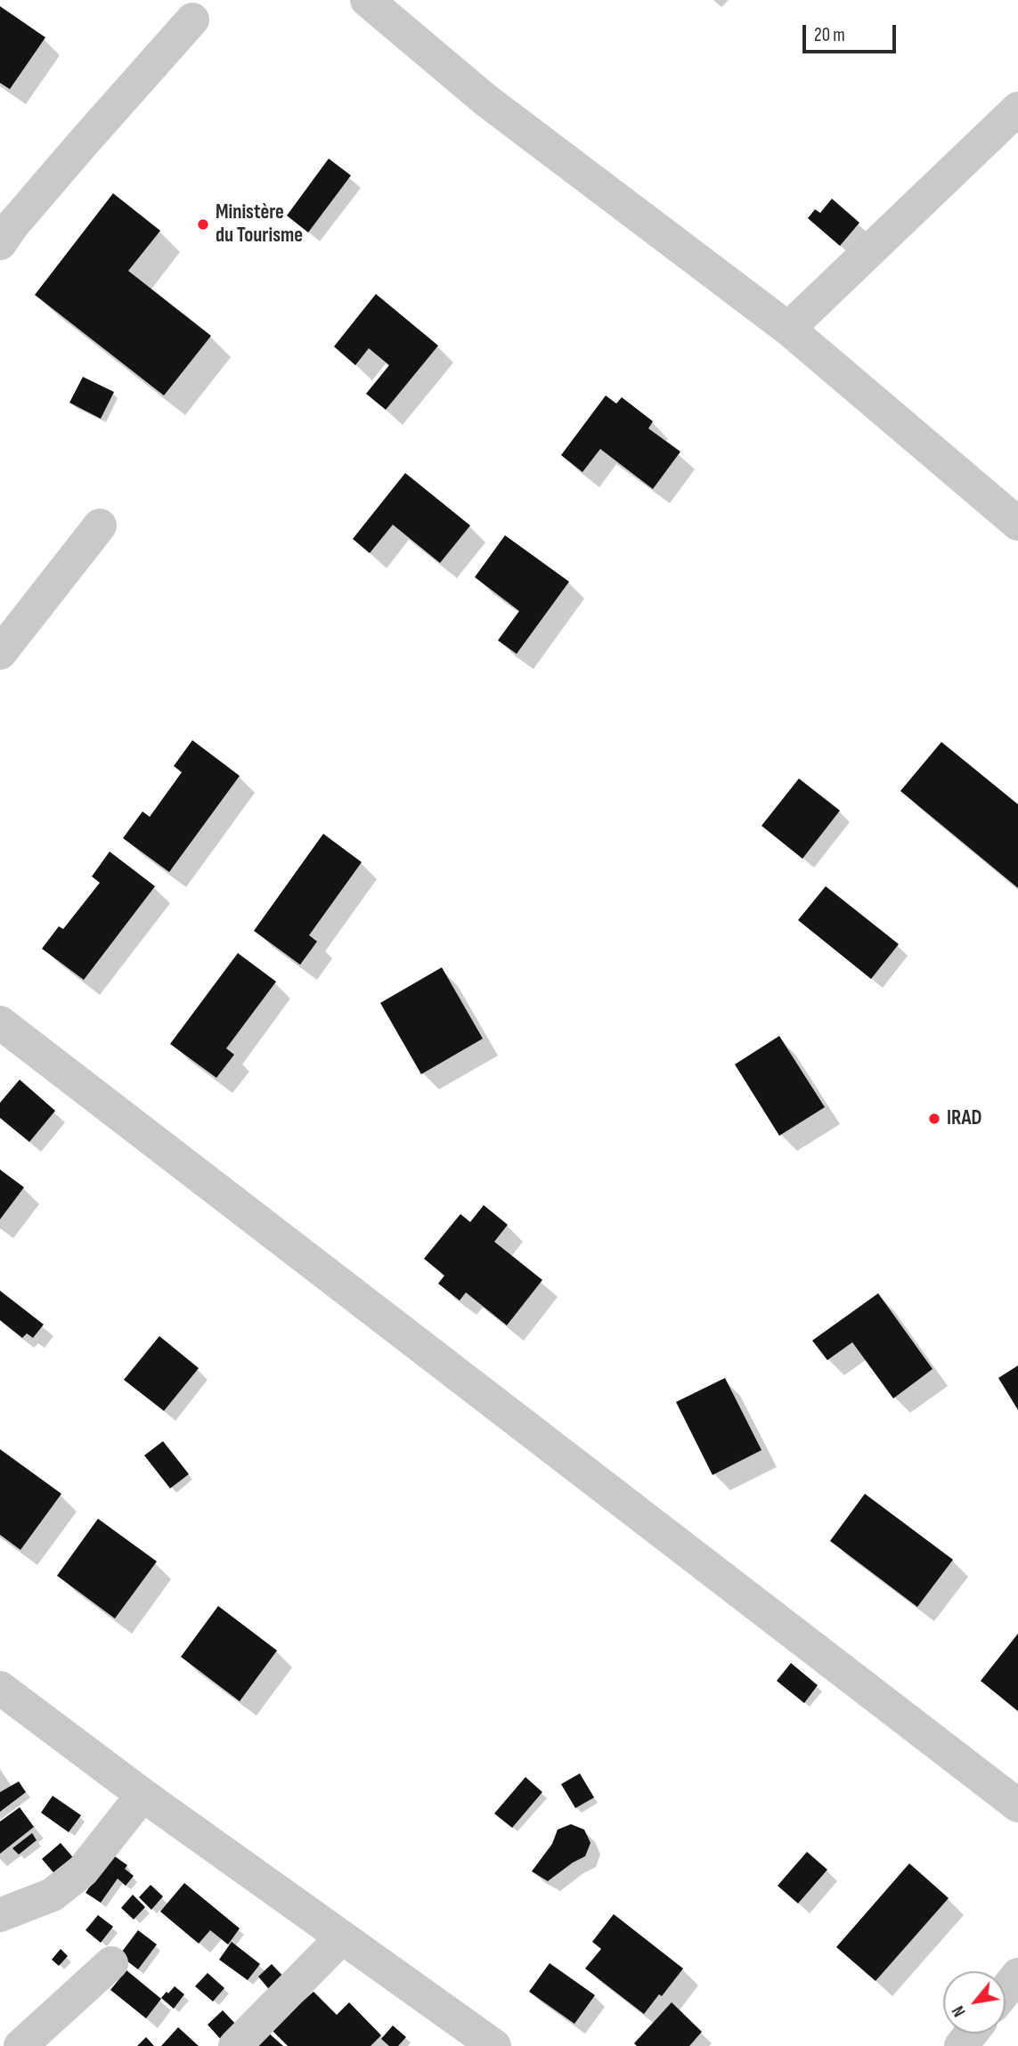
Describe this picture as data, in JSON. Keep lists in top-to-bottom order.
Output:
{
  "places": ["Ministère du Tourisme", "IRAD"],
  "scale_bar": "20 m",
  "north": "bottom left"
}
